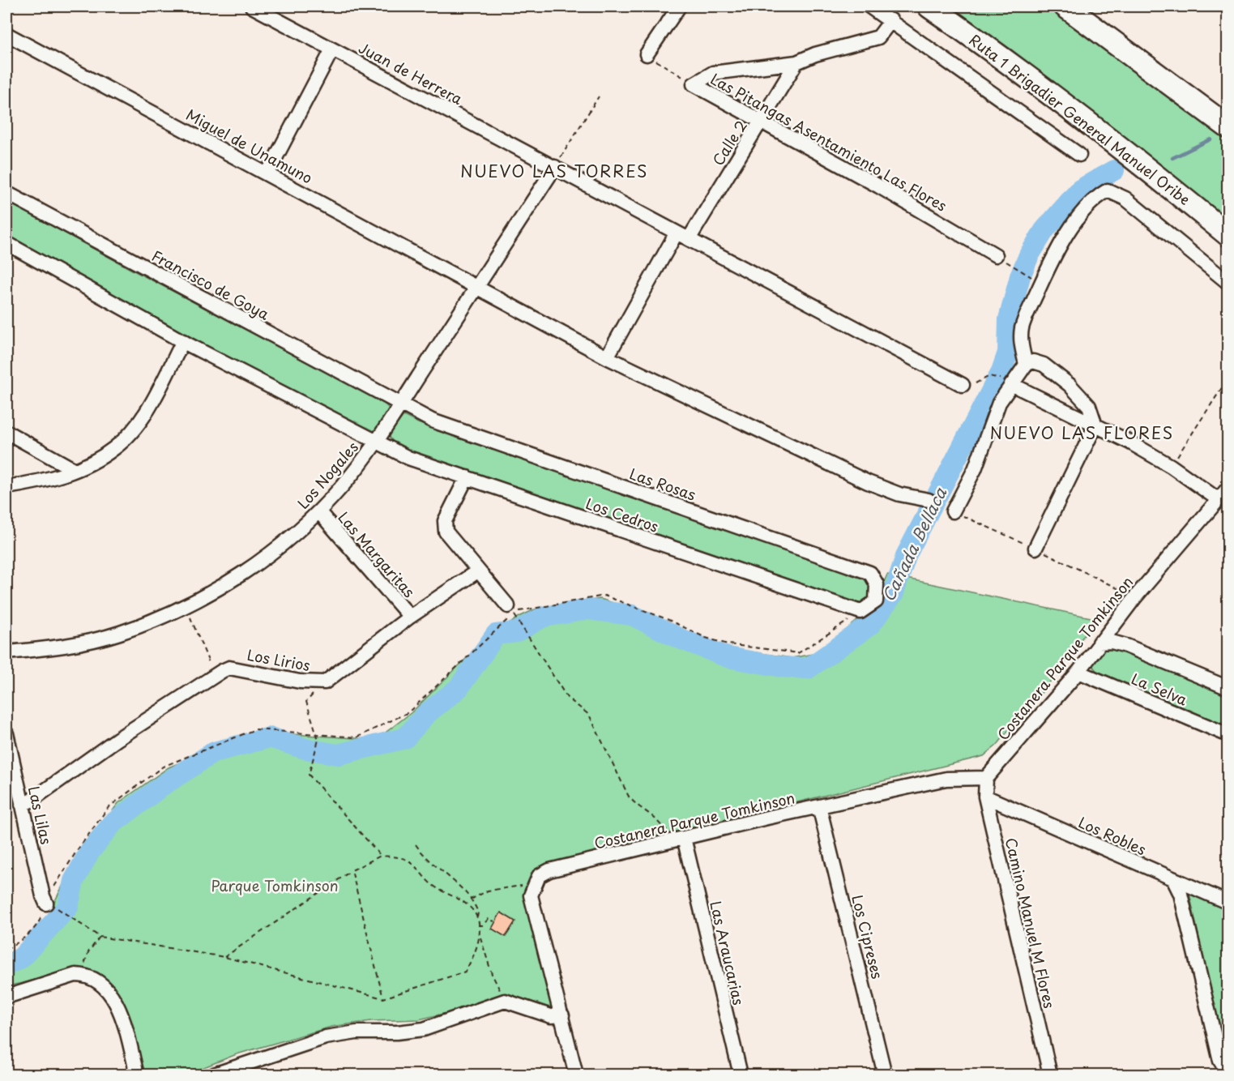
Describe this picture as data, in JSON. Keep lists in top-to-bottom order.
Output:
{
  "streets": {
    "highway": ["Ruta 1 Brigadier General Manuel Oribe"],
    "street": [
      "Juan de Herrera",
      "Las Pitangas Asentamiento Las Flores",
      "Calle 2",
      "Miguel de Unamuno",
      "Francisco de Goya",
      "Los Nogales",
      "Las Rosas",
      "Los Cedros",
      "Las Margaritas",
      "Costanera Parque Tomkinson",
      "Los Lirios",
      "La Selva",
      "Las Lilas",
      "Los Robles",
      "Camino Manuel M Flores",
      "Los Cipreses",
      "Las Araucarias"
    ]
  },
  "crossings": [
    ["Juan de Herrera", "Calle 2"],
    ["Juan de Herrera", "Los Nogales"],
    ["Las Pitangas Asentamiento Las Flores", "Calle 2"],
    ["Calle 2", "Miguel de Unamuno"],
    ["Miguel de Unamuno", "Los Nogales"],
    ["Francisco de Goya", "Los Nogales"],
    ["Francisco de Goya", "Las Rosas"],
    ["Los Nogales", "Las Rosas"],
    ["Los Nogales", "Los Cedros"],
    ["Los Nogales", "Las Margaritas"],
    ["Las Rosas", "Los Cedros"],
    ["Las Margaritas", "Los Lirios"],
    ["Costanera Parque Tomkinson", "La Selva"],
    ["Costanera Parque Tomkinson", "Camino Manuel M Flores"],
    ["Costanera Parque Tomkinson", "Los Cipreses"],
    ["Costanera Parque Tomkinson", "Las Araucarias"],
    ["Los Lirios", "Las Lilas"],
    ["Los Robles", "Camino Manuel M Flores"]
  ],
  "districts": ["NUEVO LAS TORRES", "NUEVO LAS FLORES"],
  "water": ["Cañada Bellaca"],
  "parks": ["Parque Tomkinson"]
}
